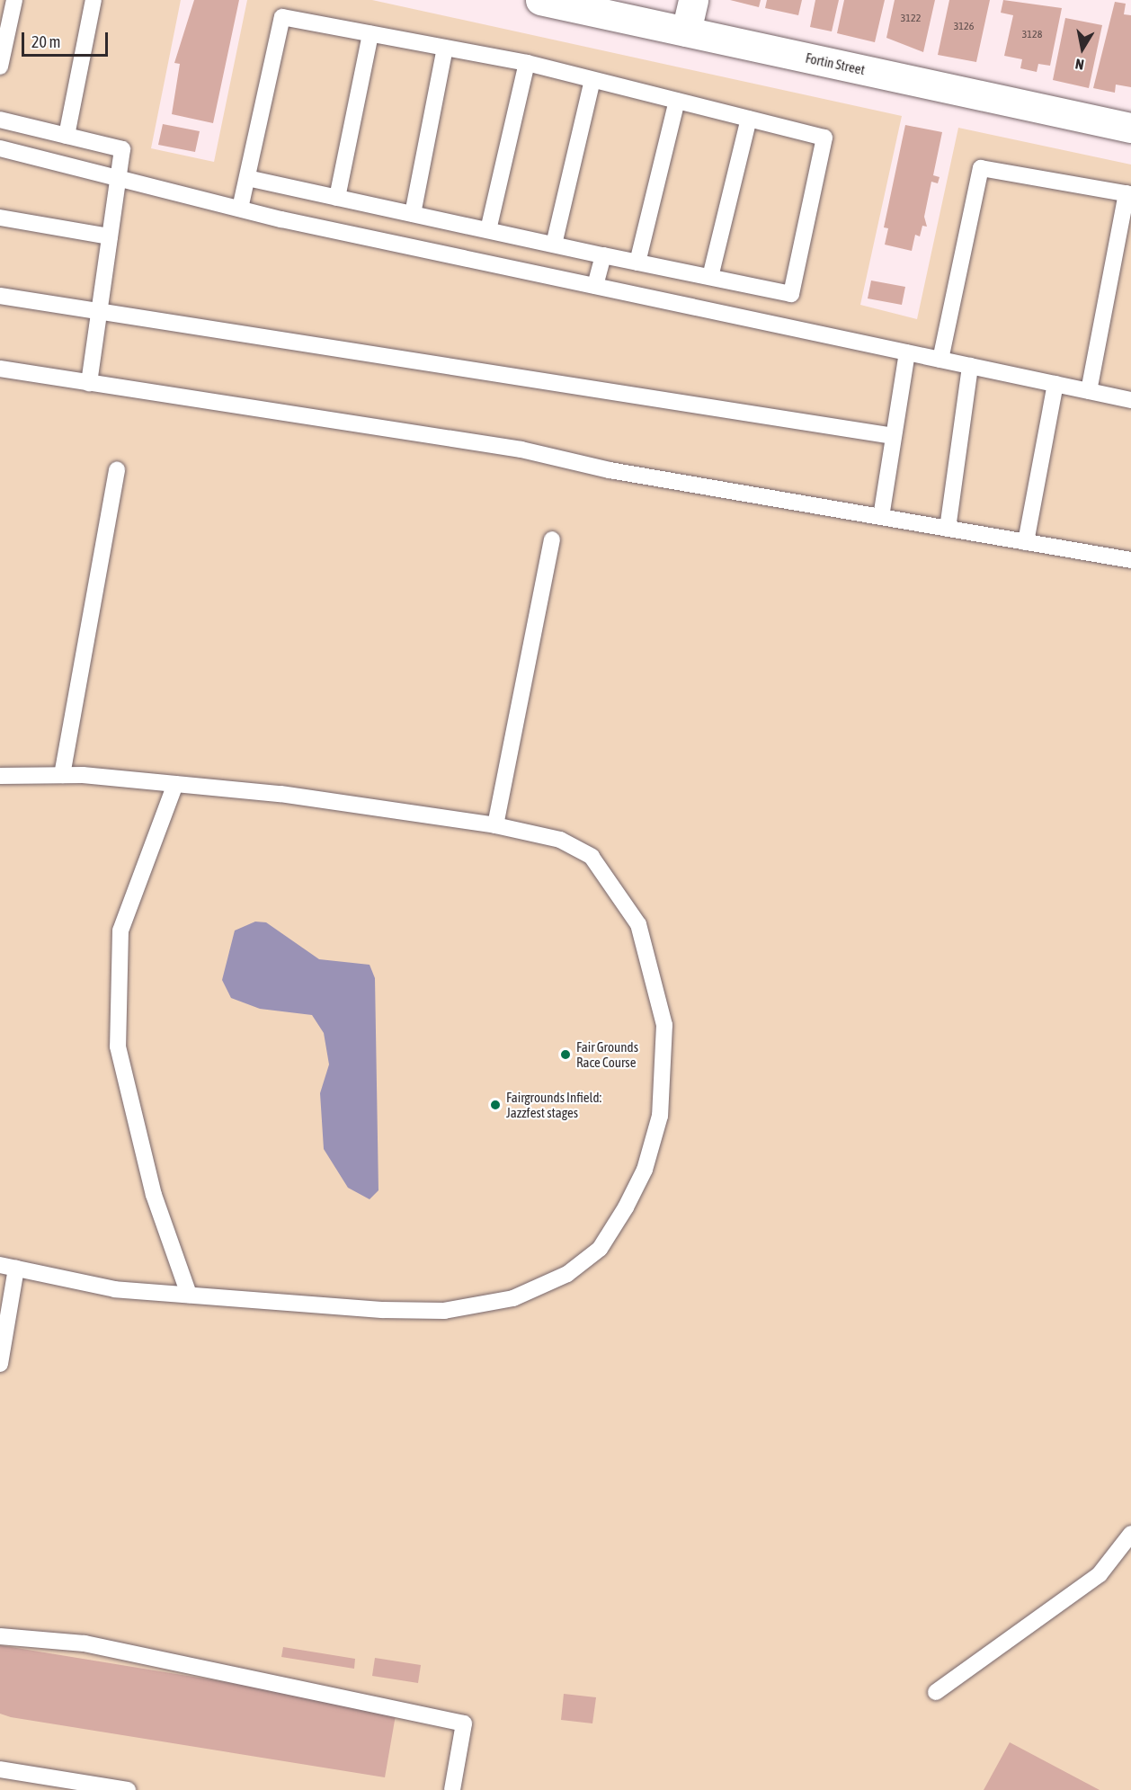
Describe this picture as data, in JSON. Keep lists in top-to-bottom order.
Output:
{
  "streets": {
    "street": ["Fortin Street"]
  },
  "places": ["Fair Grounds Race Course", "Fairgrounds Infield: Jazzfest stages"],
  "house_numbers": ["3122", "3126", "3128"],
  "scale_bar": "20 m",
  "north": "bottom"
}
